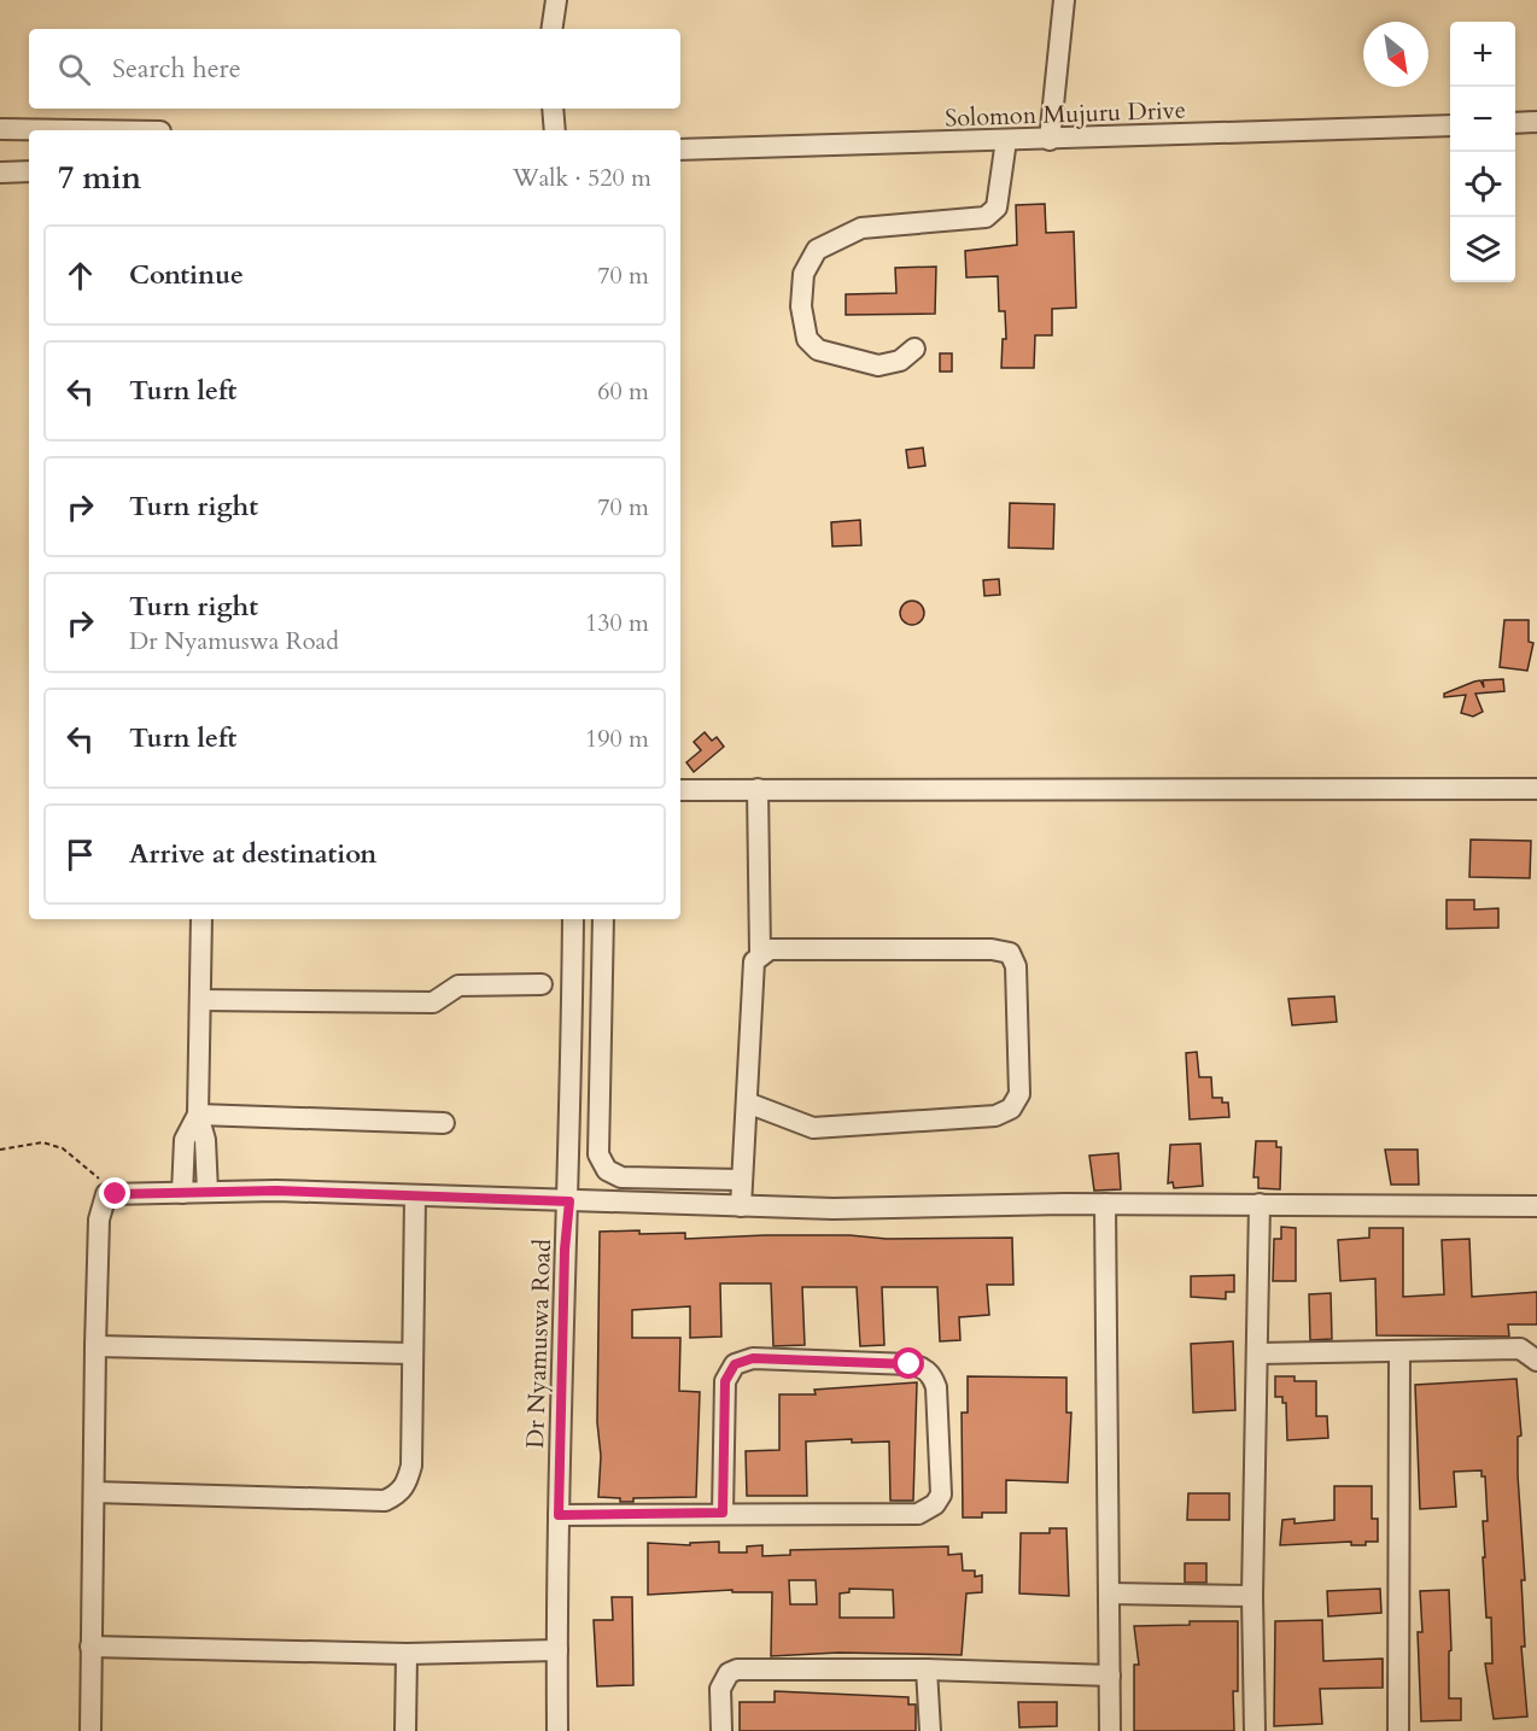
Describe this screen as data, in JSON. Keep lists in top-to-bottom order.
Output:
{
  "streets": {
    "street": ["Solomon Mujuru Drive", "Dr Nyamuswa Road"]
  },
  "north": "bottom right",
  "page": {
    "map_buttons": ["+", "−"],
    "search": "Search here",
    "heading": ["7 min", "Walk · 520 m"],
    "list": [
      ["Continue", "70 m"],
      ["Turn left", "60 m"],
      ["Turn right", "70 m"],
      ["Turn right", "Dr Nyamuswa Road", "130 m"],
      ["Turn left", "190 m"],
      "Arrive at destination"
    ]
  }
}
